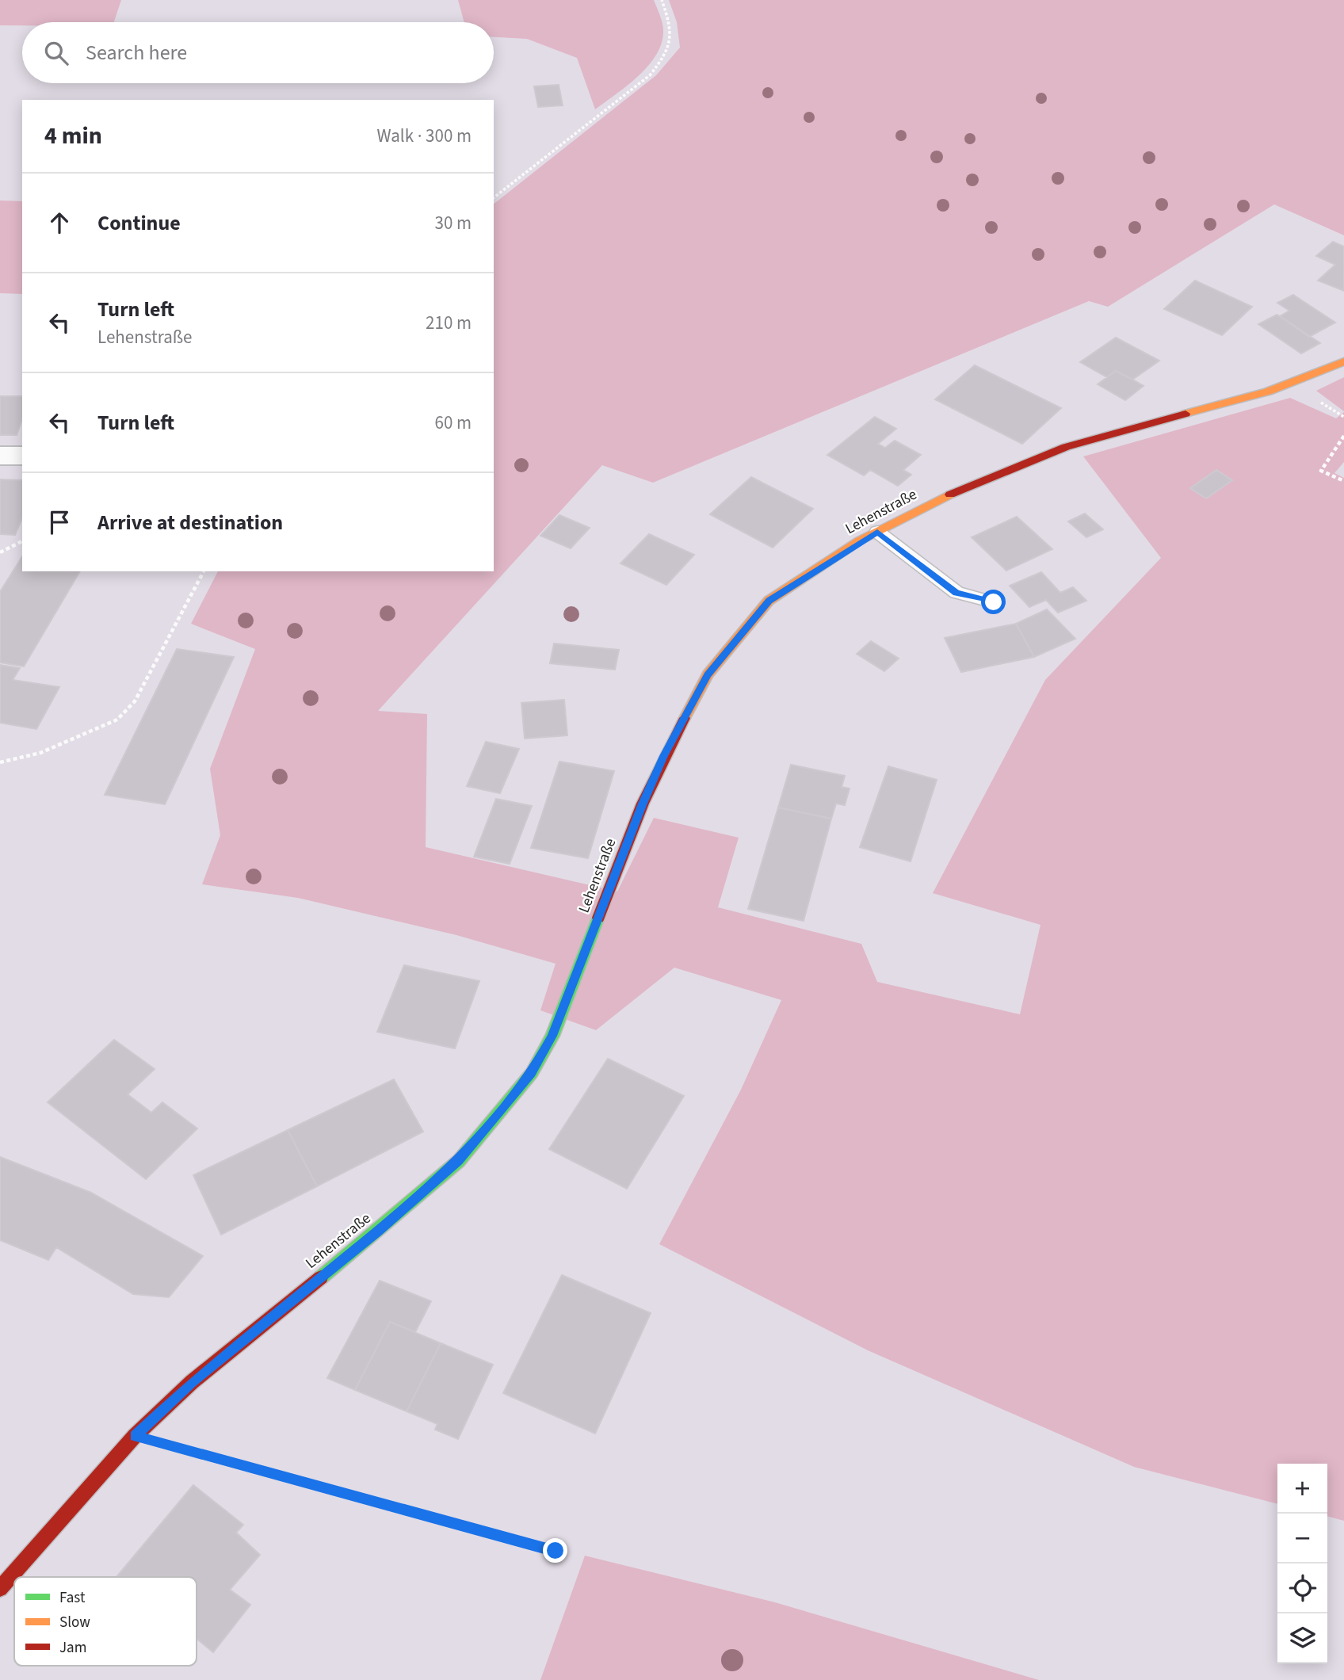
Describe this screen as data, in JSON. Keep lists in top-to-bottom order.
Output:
{
  "streets": {
    "street": ["Lehenstraße"]
  },
  "legend": ["Fast", "Slow", "Jam"],
  "page": {
    "search": "Search here",
    "heading": ["4 min", "Walk · 300 m"],
    "list": [
      ["Continue", "30 m"],
      ["Turn left", "Lehenstraße", "210 m"],
      ["Turn left", "60 m"],
      "Arrive at destination"
    ],
    "map_buttons": ["+", "−"]
  }
}
